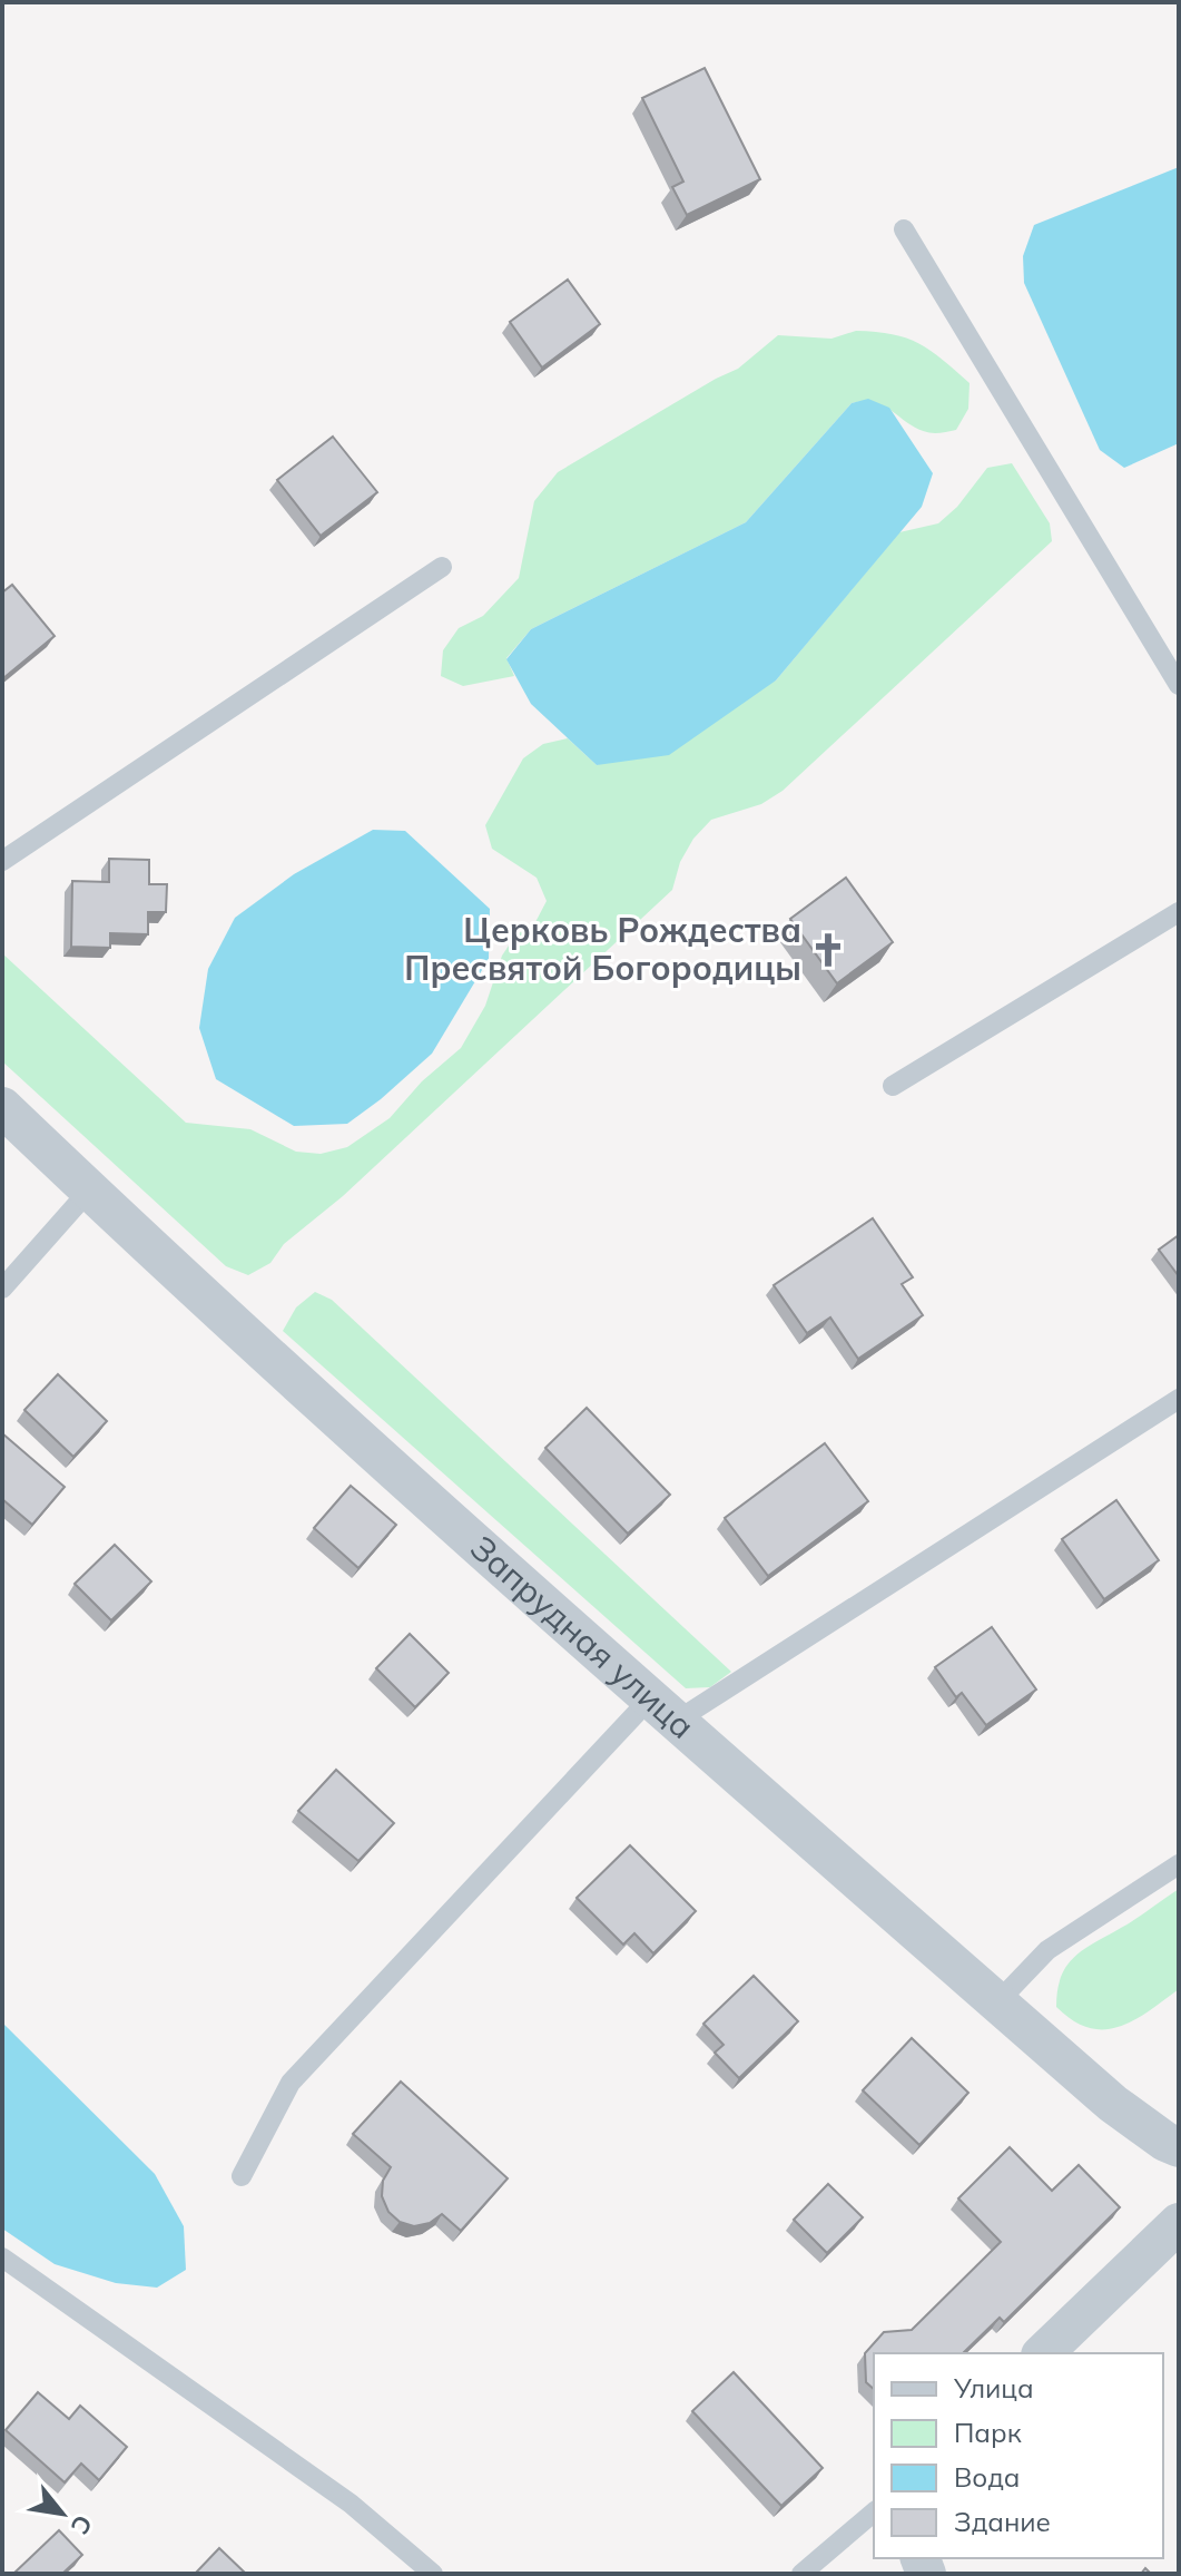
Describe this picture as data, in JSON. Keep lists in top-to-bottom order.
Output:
{
  "streets": {
    "street": ["Запрудная улица"]
  },
  "places": {
    "church": ["Церковь Рождества Пресвятой Богородицы"]
  },
  "legend": [
    "Улица",
    "Парк",
    "Вода",
    "Здание"
  ],
  "north": "bottom right"
}
